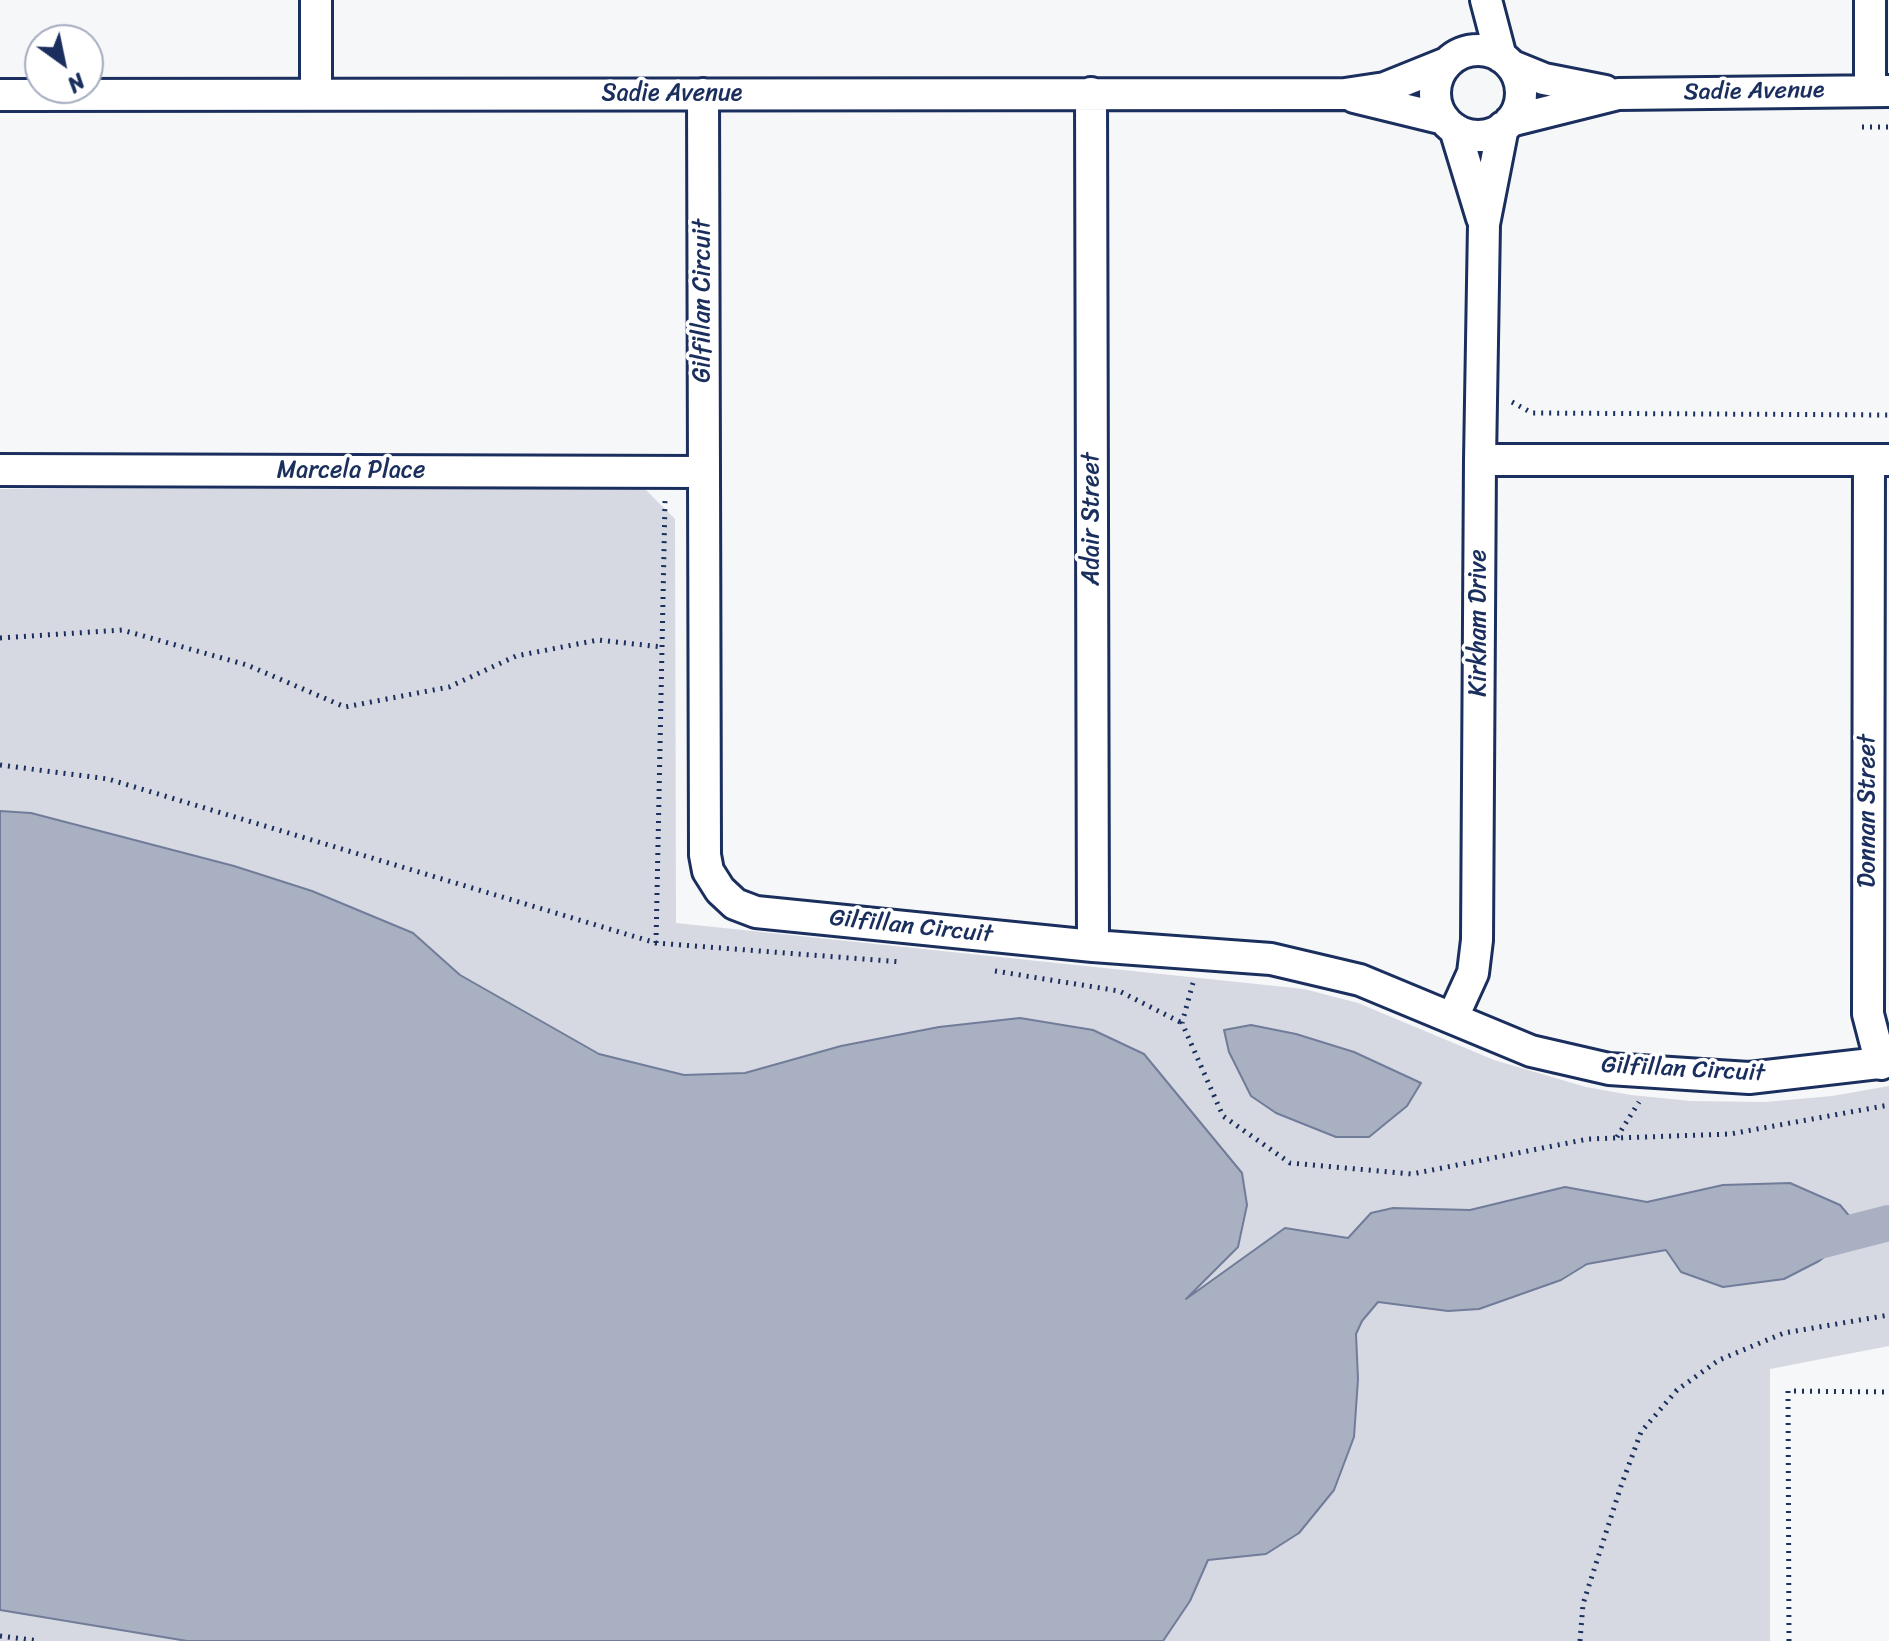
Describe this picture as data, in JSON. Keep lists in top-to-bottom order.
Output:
{
  "streets": {
    "street": [
      "Sadie Avenue",
      "Gilfillan Circuit",
      "Marcela Place",
      "Adair Street",
      "Kirkham Drive",
      "Donnan Street"
    ]
  },
  "crossings": [
    ["Sadie Avenue", "Gilfillan Circuit"],
    ["Sadie Avenue", "Adair Street"],
    ["Sadie Avenue", "Kirkham Drive"],
    ["Gilfillan Circuit", "Marcela Place"],
    ["Gilfillan Circuit", "Adair Street"],
    ["Gilfillan Circuit", "Kirkham Drive"],
    ["Gilfillan Circuit", "Donnan Street"]
  ],
  "north": "bottom right"
}
